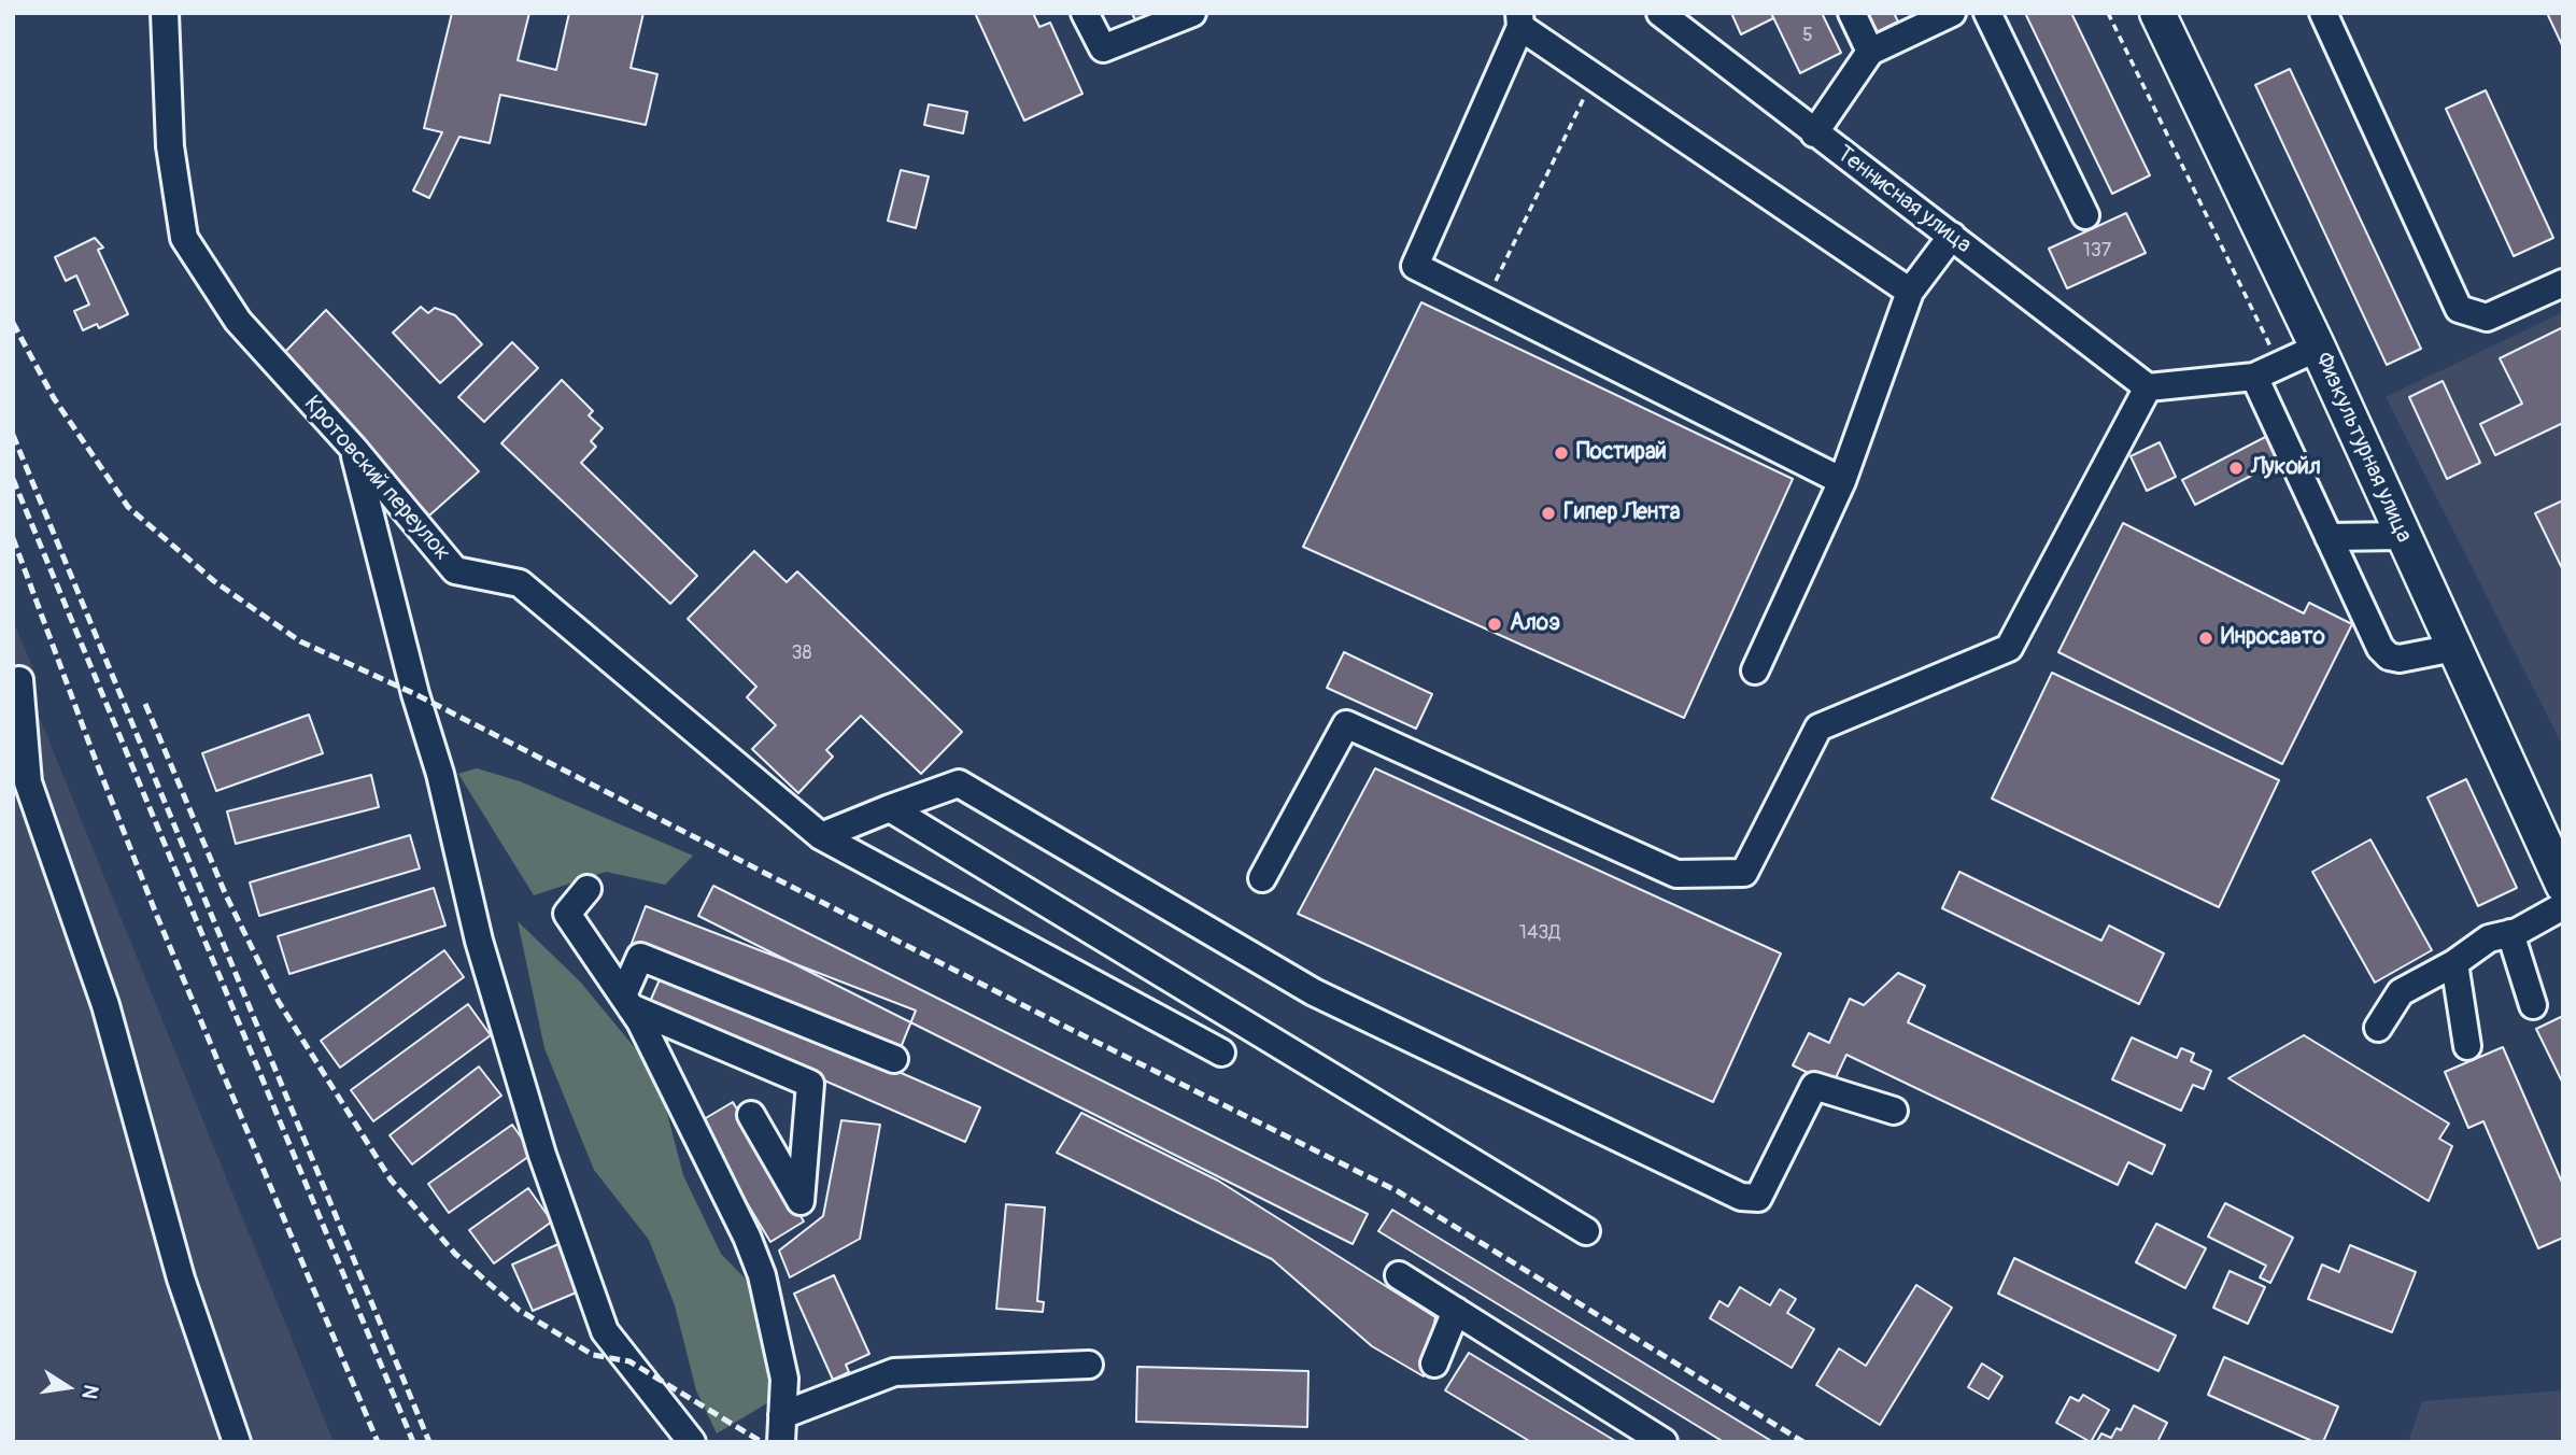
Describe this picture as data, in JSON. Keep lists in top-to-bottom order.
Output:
{
  "streets": {
    "main road": ["Физкультурная улица"],
    "street": ["Теннисная улица", "Кротовский переулок"]
  },
  "places": [
    "Постирай",
    "Лукойл",
    "Гипер Лента",
    "Алоэ",
    "Инросавто"
  ],
  "house_numbers": [
    "5",
    "137",
    "38",
    "143Д"
  ],
  "north": "right"
}
